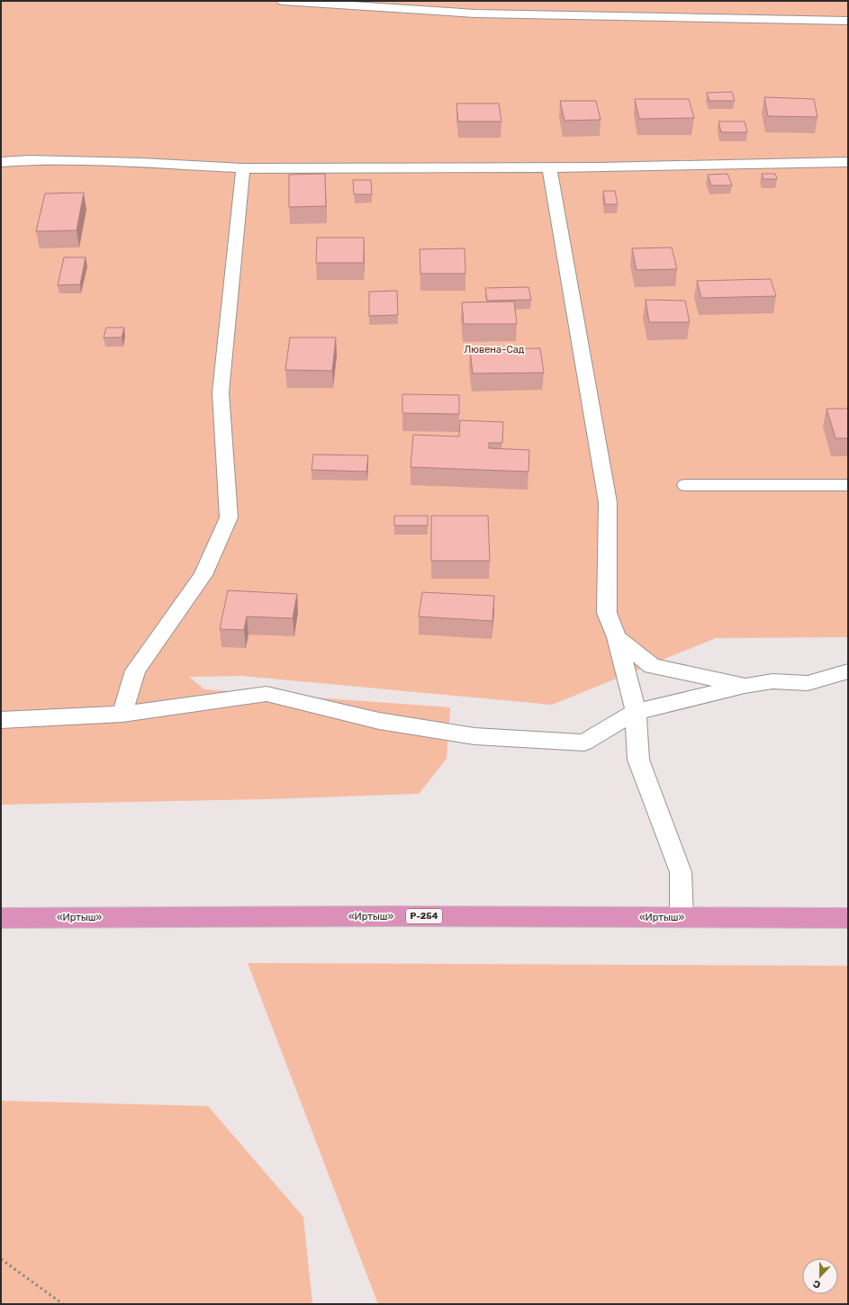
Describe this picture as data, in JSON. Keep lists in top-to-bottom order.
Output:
{
  "streets": {
    "highway": ["«Иртыш»", "Р-254"]
  },
  "parks": ["Лювена-Сад"],
  "north": "bottom"
}
